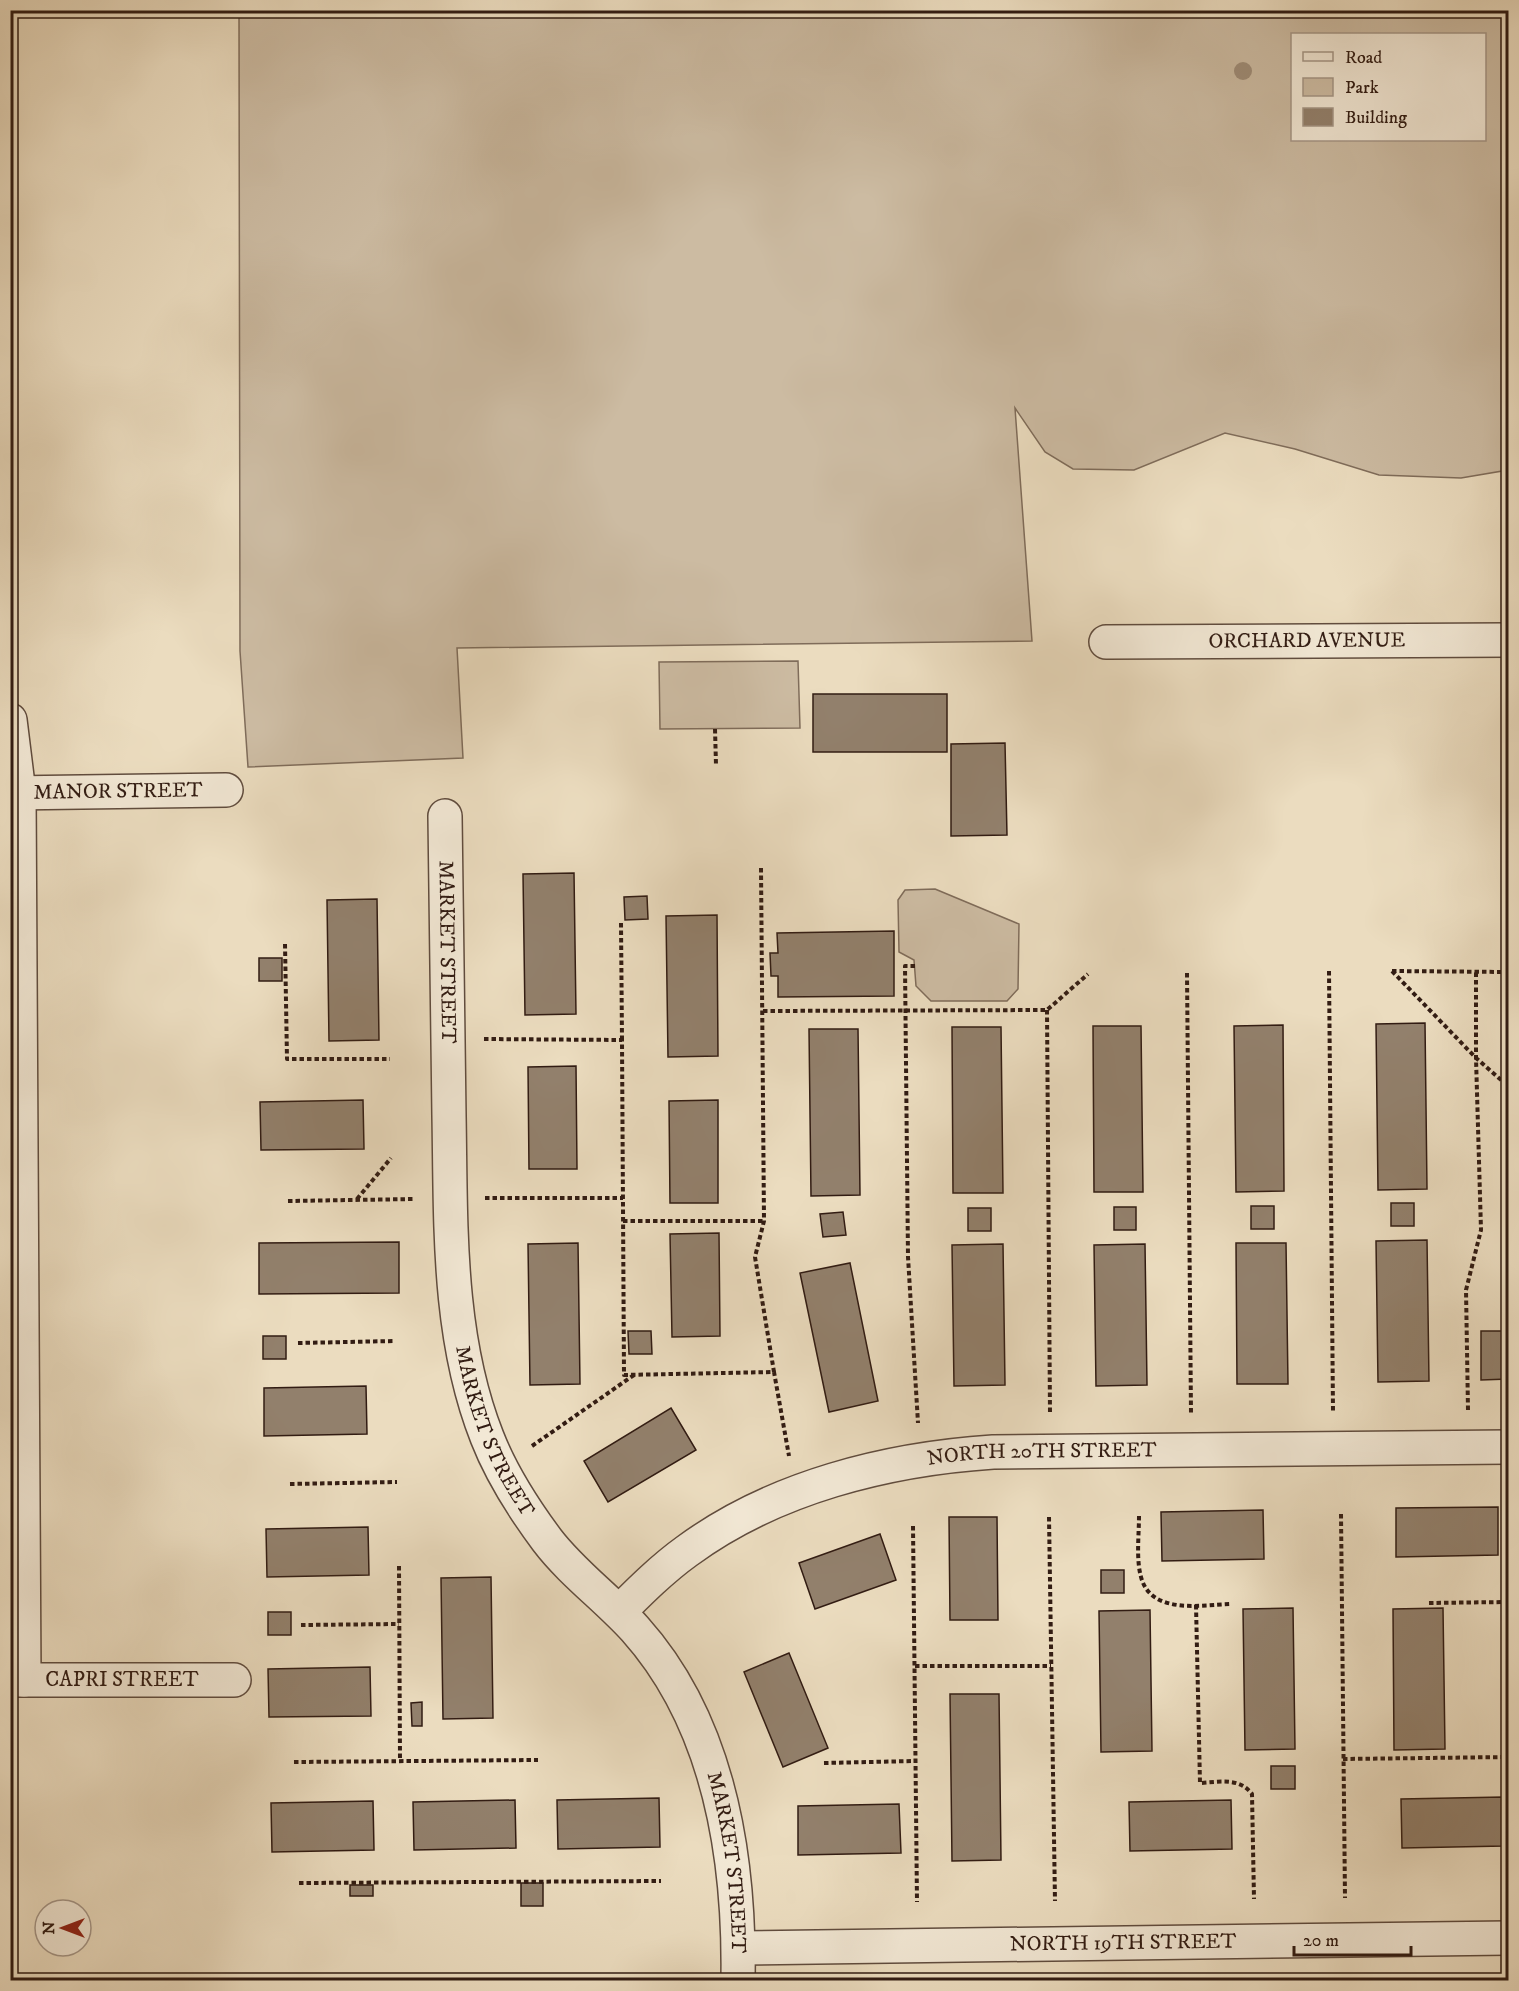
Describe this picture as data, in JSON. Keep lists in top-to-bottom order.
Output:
{
  "streets": {
    "street": [
      "ORCHARD AVENUE",
      "MANOR STREET",
      "MARKET STREET",
      "NORTH 20TH STREET",
      "CAPRI STREET",
      "NORTH 19TH STREET"
    ]
  },
  "crossings": [
    ["MARKET STREET", "NORTH 20TH STREET"],
    ["MARKET STREET", "NORTH 19TH STREET"]
  ],
  "legend": ["Road", "Park", "Building"],
  "scale_bar": "20 m",
  "north": "left"
}
